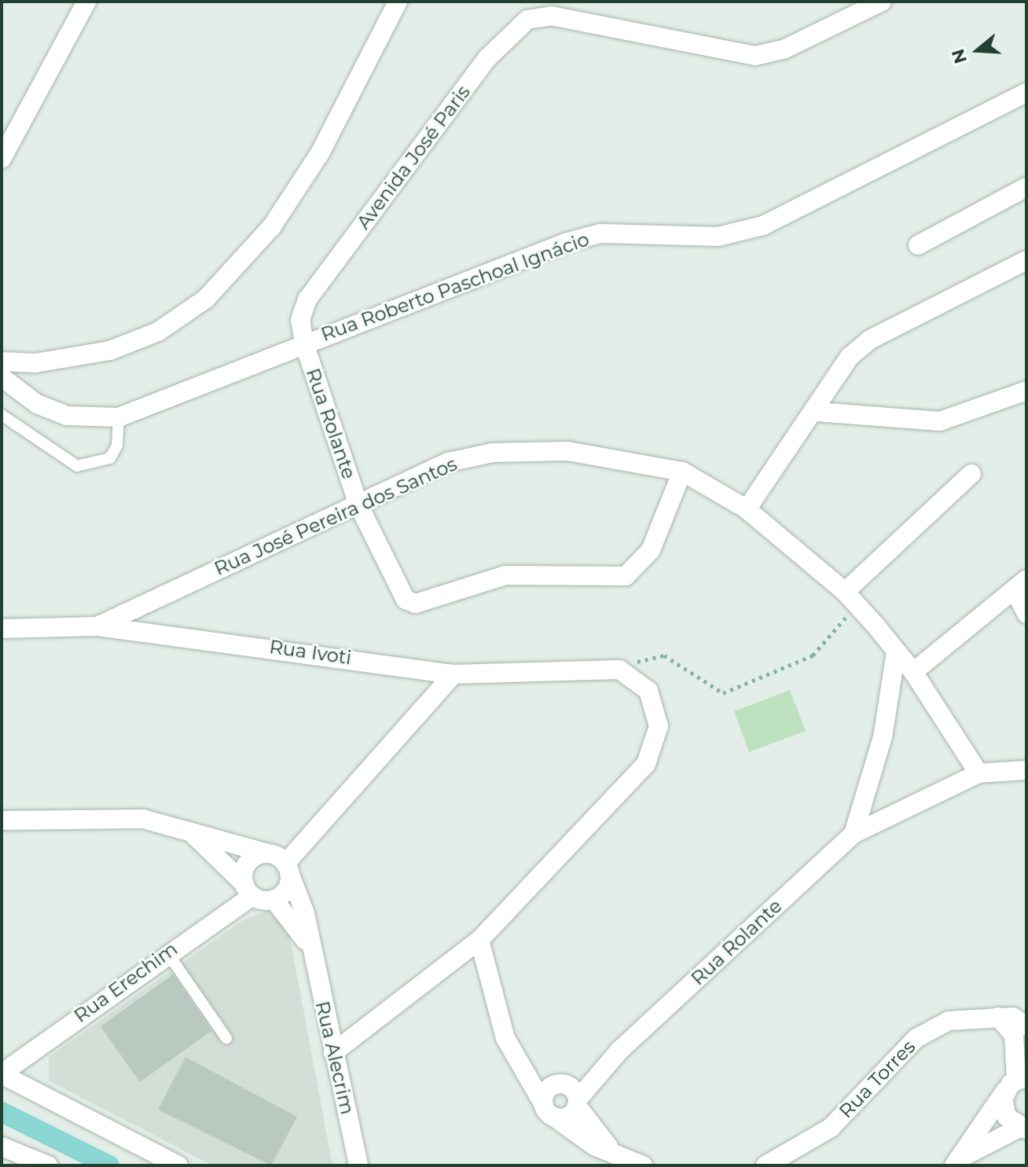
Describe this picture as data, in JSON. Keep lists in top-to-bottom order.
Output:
{
  "streets": {
    "street": [
      "Avenida José Paris",
      "Rua Roberto Paschoal Ignácio",
      "Rua Rolante",
      "Rua José Pereira dos Santos",
      "Rua Ivoti",
      "Rua Erechim",
      "Rua Alecrim",
      "Rua Torres"
    ]
  },
  "crossings": [
    ["Avenida José Paris", "Rua Roberto Paschoal Ignácio"],
    ["Avenida José Paris", "Rua Rolante"],
    ["Rua Roberto Paschoal Ignácio", "Rua Rolante"],
    ["Rua Rolante", "Rua José Pereira dos Santos"],
    ["Rua José Pereira dos Santos", "Rua Ivoti"],
    ["Rua Erechim", "Rua Alecrim"]
  ],
  "north": "left"
}
